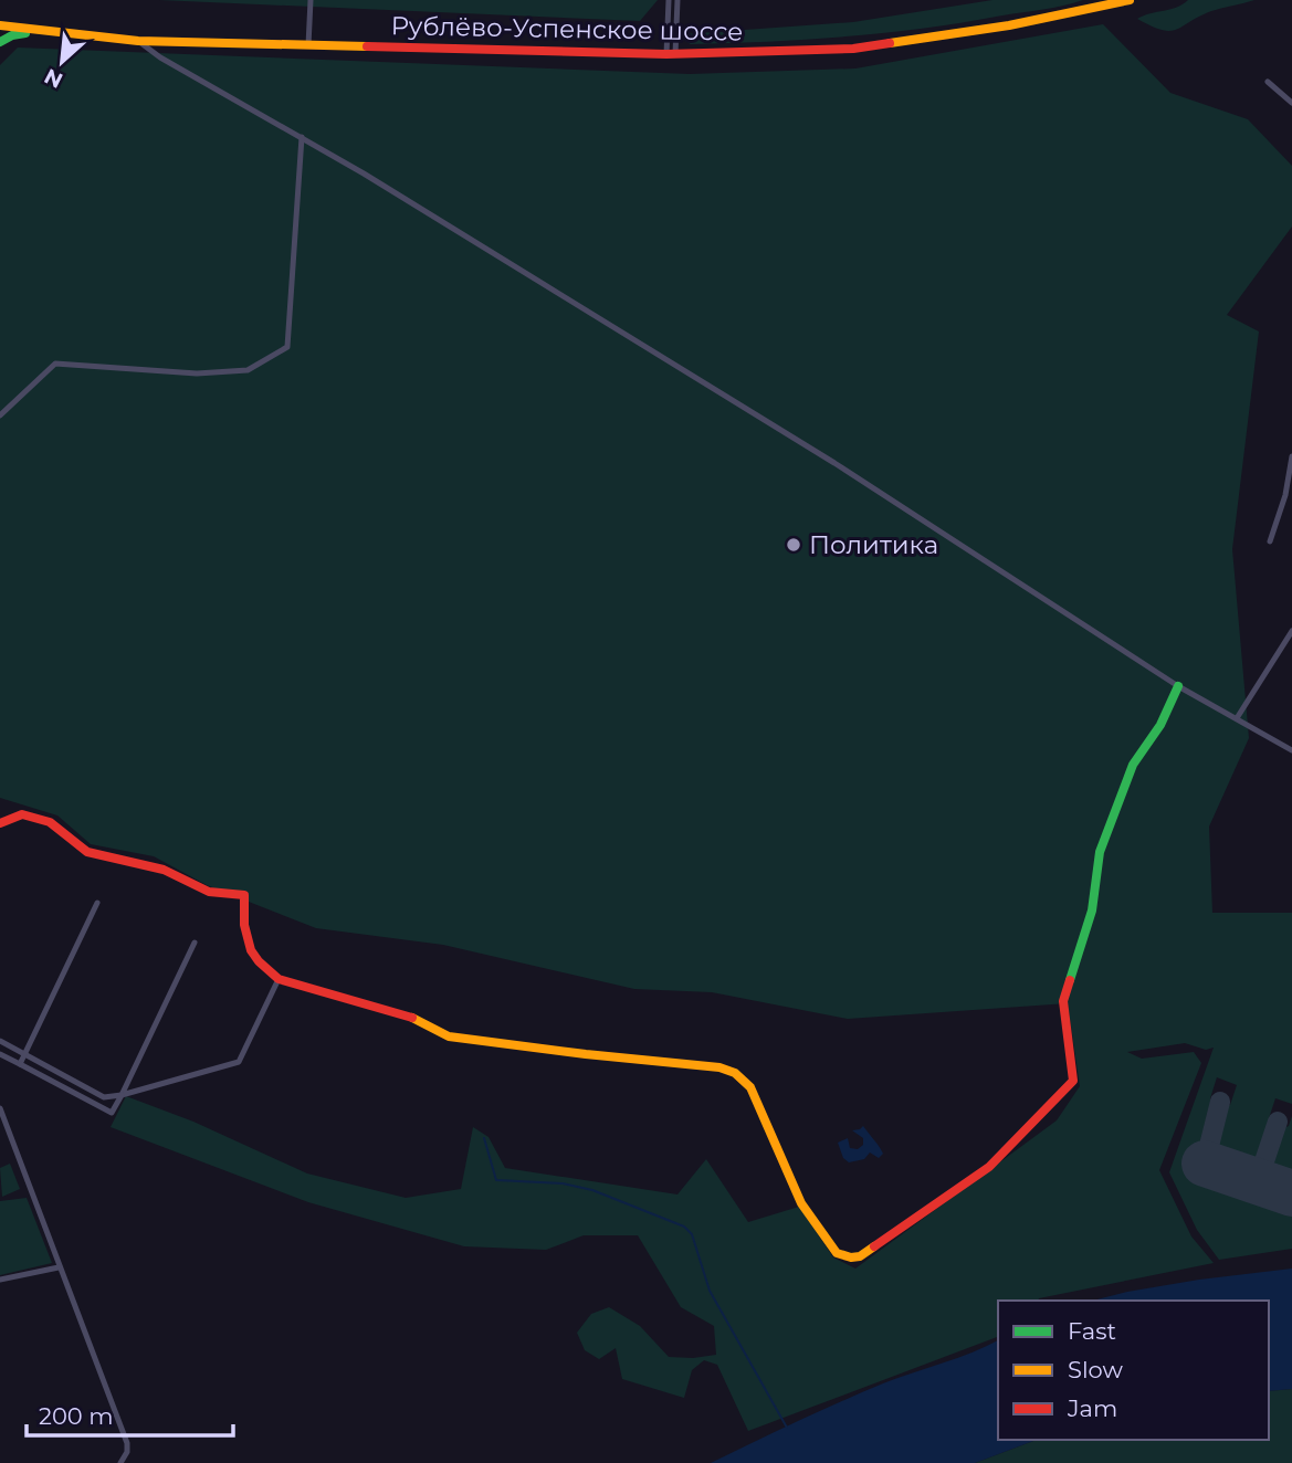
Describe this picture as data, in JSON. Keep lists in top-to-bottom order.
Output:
{
  "streets": {
    "street": ["Рублёво-Успенское шоссе"]
  },
  "places": ["Политика"],
  "legend": ["Fast", "Slow", "Jam"],
  "scale_bar": "200 m",
  "north": "bottom left"
}
